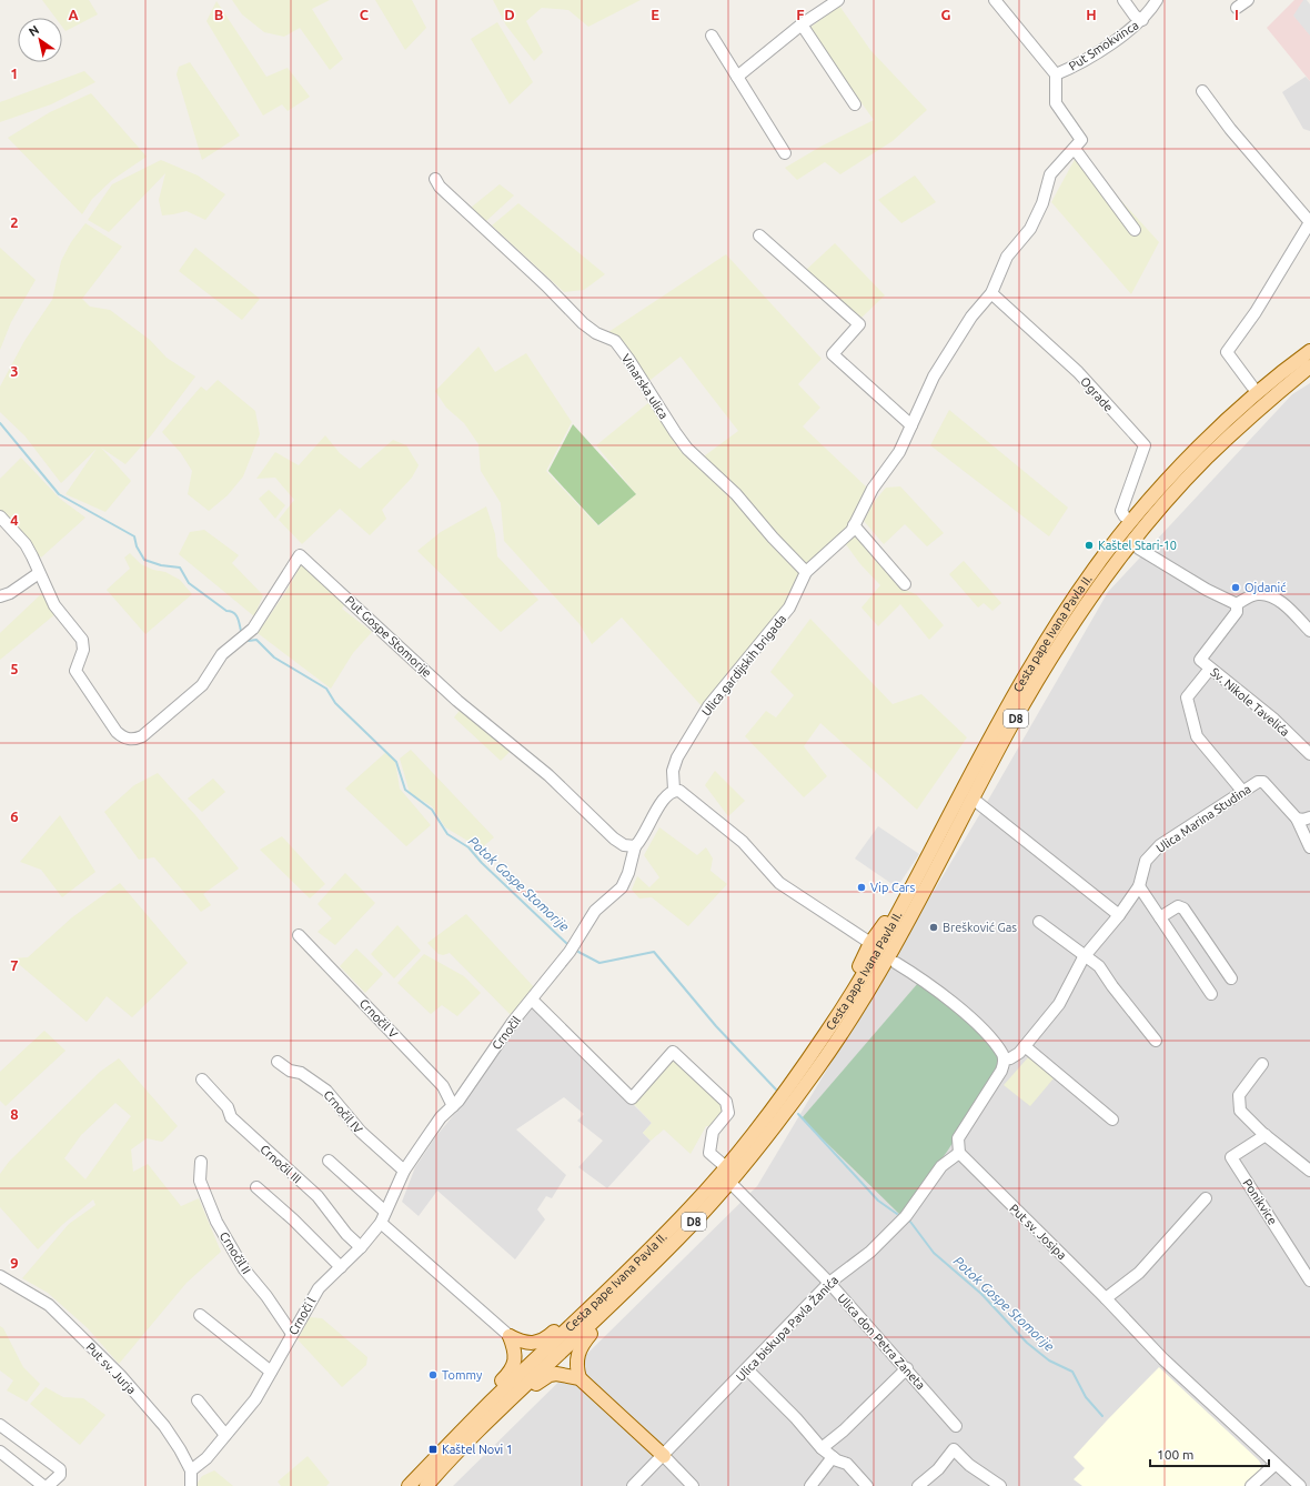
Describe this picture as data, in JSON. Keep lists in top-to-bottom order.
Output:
{
  "streets": {
    "main road": ["Cesta pape Ivana Pavla II.", "D8"],
    "street": [
      "Put Smokvinca",
      "Vinarska ulica",
      "Ograde",
      "Put Gospe Stomorije",
      "Ulica gardijskih brigada",
      "Sv. Nikole Tavelića",
      "Ulica Marina Studina",
      "Crnočil V",
      "Crnočil",
      "Crnočil IV",
      "Crnočil III",
      "Ponikvice",
      "Put sv. Josipa",
      "Crnočil II",
      "Crnoči l",
      "Ulica biskupa Pavla Žanića",
      "Ulica don Petra Zaneta",
      "Put sv. Jurja"
    ]
  },
  "crossings": [
    ["Vinarska ulica", "Ulica gardijskih brigada"],
    ["Ograde", "Ulica gardijskih brigada"],
    ["Cesta pape Ivana Pavla II.", "Ulica don Petra Zaneta"],
    ["Put Gospe Stomorije", "Crnočil"],
    ["Crnočil V", "Crnočil"],
    ["Crnočil", "Crnočil IV"],
    ["Crnočil", "Crnoči l"],
    ["Crnočil III", "Crnoči l"],
    ["Put sv. Josipa", "Ulica biskupa Pavla Žanića"],
    ["Crnočil II", "Crnoči l"],
    ["Crnoči l", "Put sv. Jurja"],
    ["Ulica biskupa Pavla Žanića", "Ulica don Petra Zaneta"]
  ],
  "water": ["Potok Gospe Stomorije"],
  "places": {
    "other": [
      "Kaštel Stari-10",
      "Ojdanić",
      "Vip Cars",
      "Brešković Gas",
      "Tommy"
    ],
    "transit": ["Kaštel Novi 1"]
  },
  "scale_bar": "100 m",
  "north": "top left",
  "grid": {
    "columns": [
      "A",
      "B",
      "C",
      "D",
      "E",
      "F",
      "G",
      "H",
      "I"
    ],
    "rows": [
      "1",
      "2",
      "3",
      "4",
      "5",
      "6",
      "7",
      "8",
      "9"
    ]
  }
}
